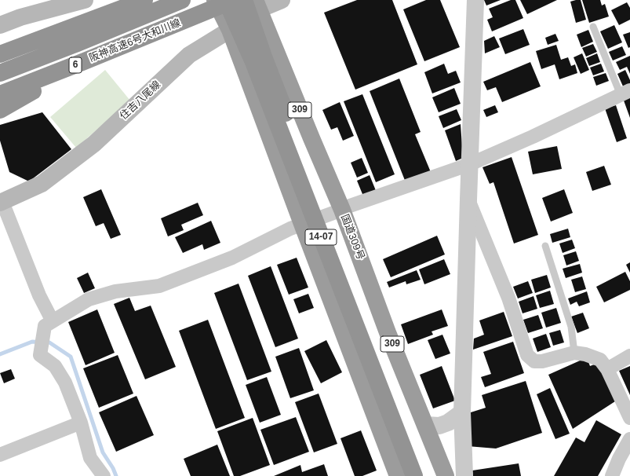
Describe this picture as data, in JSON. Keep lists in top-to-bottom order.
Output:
{
  "streets": {
    "highway": [
      "阪神高速6号大和川線",
      "6",
      "309",
      "14-07",
      "国道309号"
    ],
    "main road": ["住吉八尾線"]
  },
  "crossings": [
    ["住吉八尾線", "国道309号"]
  ]
}
